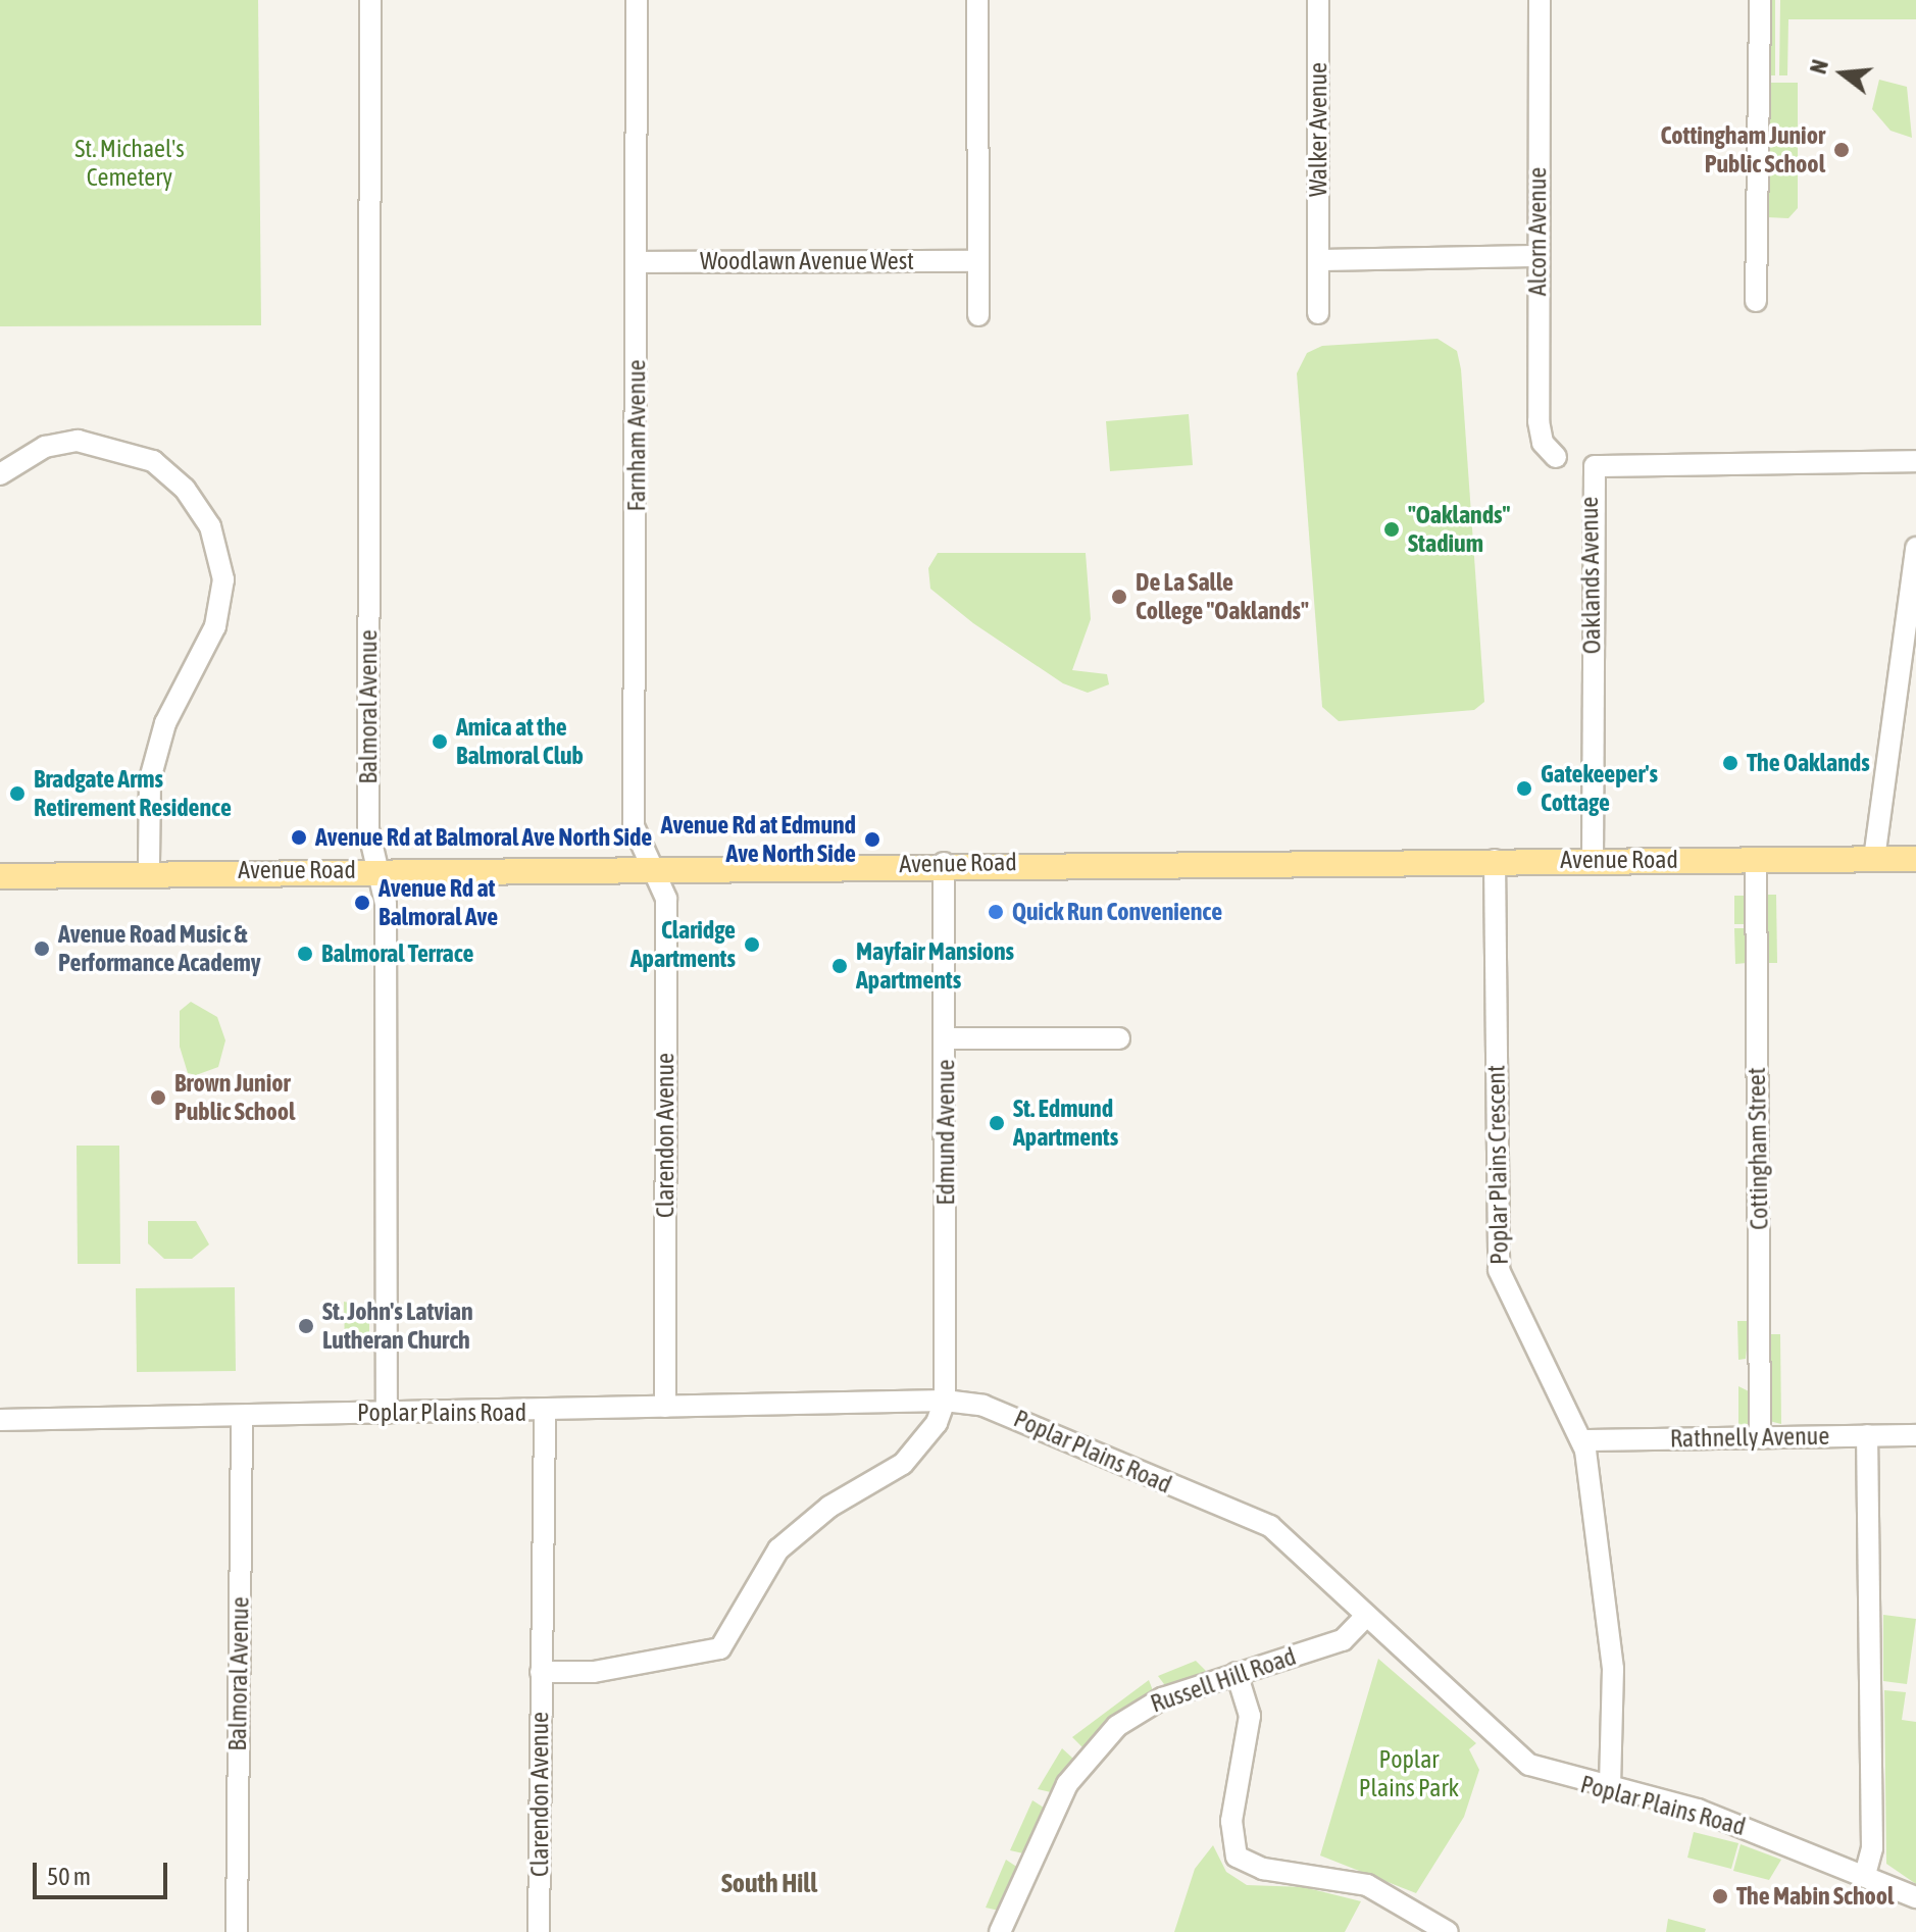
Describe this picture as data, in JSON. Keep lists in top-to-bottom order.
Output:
{
  "streets": {
    "main road": ["Avenue Road"],
    "street": [
      "Walker Avenue",
      "Alcorn Avenue",
      "Woodlawn Avenue West",
      "Farnham Avenue",
      "Oaklands Avenue",
      "Balmoral Avenue",
      "Edmund Avenue",
      "Clarendon Avenue",
      "Cottingham Street",
      "Poplar Plains Crescent",
      "Poplar Plains Road",
      "Rathnelly Avenue",
      "Russell Hill Road"
    ]
  },
  "crossings": [
    ["Woodlawn Avenue West", "Farnham Avenue"],
    ["Farnham Avenue", "Avenue Road"],
    ["Farnham Avenue", "Clarendon Avenue"],
    ["Oaklands Avenue", "Avenue Road"],
    ["Balmoral Avenue", "Avenue Road"],
    ["Balmoral Avenue", "Poplar Plains Road"],
    ["Avenue Road", "Edmund Avenue"],
    ["Avenue Road", "Clarendon Avenue"],
    ["Avenue Road", "Cottingham Street"],
    ["Avenue Road", "Poplar Plains Crescent"],
    ["Edmund Avenue", "Poplar Plains Road"],
    ["Clarendon Avenue", "Poplar Plains Road"],
    ["Cottingham Street", "Rathnelly Avenue"],
    ["Poplar Plains Crescent", "Poplar Plains Road"],
    ["Poplar Plains Crescent", "Rathnelly Avenue"],
    ["Poplar Plains Road", "Russell Hill Road"]
  ],
  "districts": ["South Hill"],
  "parks": ["St. Michael's Cemetery", "Poplar Plains Park"],
  "places": [
    "Cottingham Junior Public School",
    "\"Oaklands\" Stadium",
    "De La Salle College \"Oaklands\"",
    "Amica at the Balmoral Club",
    "The Oaklands",
    "Gatekeeper's Cottage",
    "Bradgate Arms Retirement Residence",
    "Avenue Rd at Balmoral Ave North Side",
    "Avenue Rd at Edmund Ave North Side",
    "Avenue Rd at Balmoral Ave",
    "Quick Run Convenience",
    "Claridge Apartments",
    "Avenue Road Music & Performance Academy",
    "Balmoral Terrace",
    "Mayfair Mansions Apartments",
    "Brown Junior Public School",
    "St. Edmund Apartments",
    "St. John's Latvian Lutheran Church",
    "The Mabin School"
  ],
  "scale_bar": "50 m",
  "north": "left"
}
